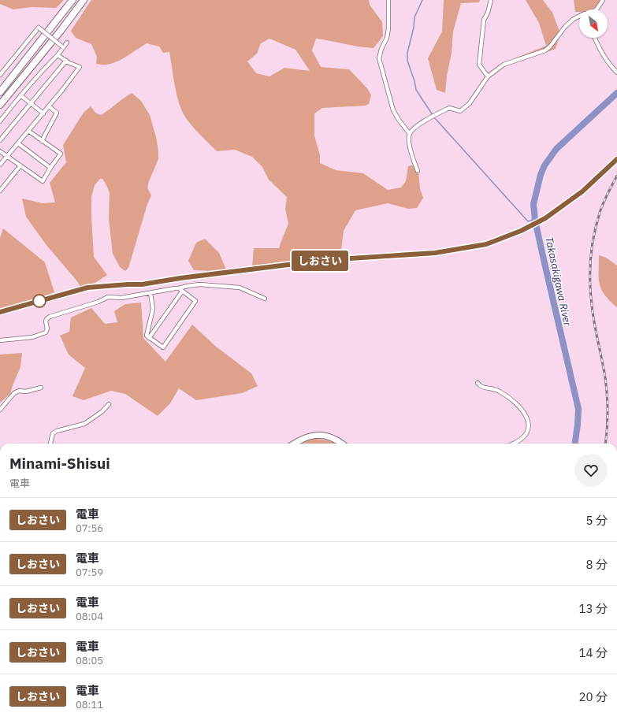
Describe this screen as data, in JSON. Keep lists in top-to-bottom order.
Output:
{
  "water": ["Takasakigawa River"],
  "north": "bottom right",
  "page": {
    "on_map": "しおさい",
    "heading": ["Minami-Shisui", "電車"],
    "list": [
      {
        "mark": "しおさい",
        "name": "電車",
        "note": "07:56",
        "value": "5 分"
      },
      {
        "mark": "しおさい",
        "name": "電車",
        "note": "07:59",
        "value": "8 分"
      },
      {
        "mark": "しおさい",
        "name": "電車",
        "note": "08:04",
        "value": "13 分"
      },
      {
        "mark": "しおさい",
        "name": "電車",
        "note": "08:05",
        "value": "14 分"
      },
      {
        "mark": "しおさい",
        "name": "電車",
        "note": "08:11",
        "value": "20 分"
      }
    ]
  }
}
